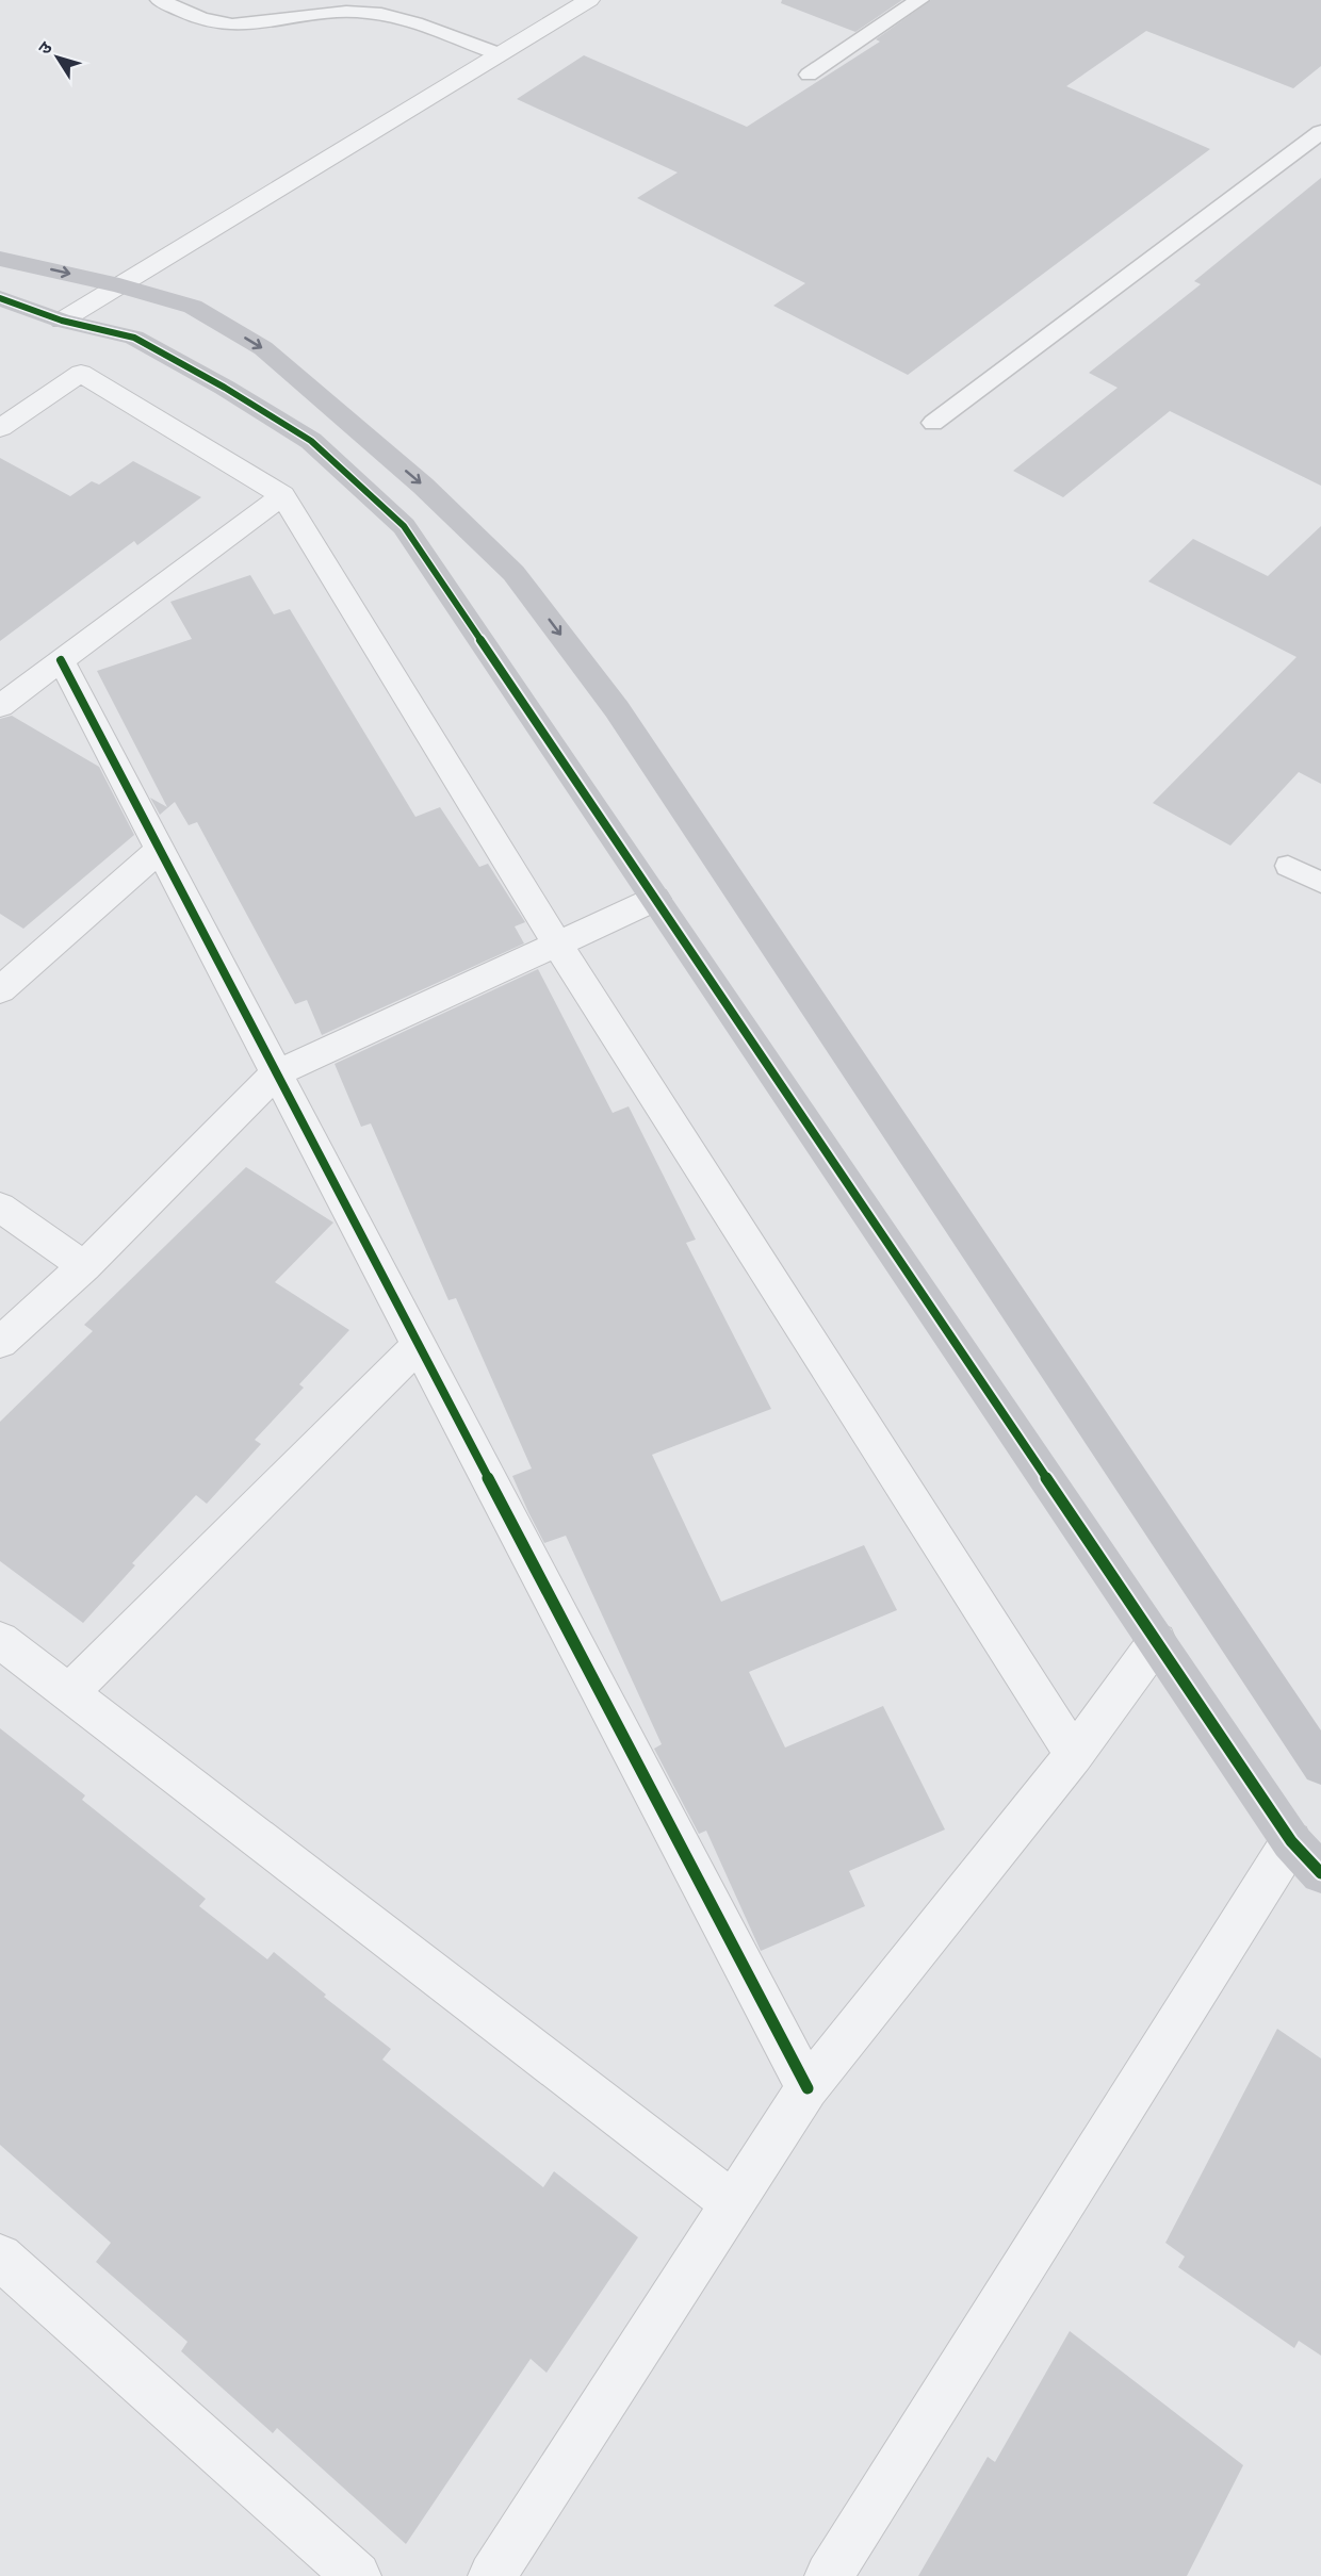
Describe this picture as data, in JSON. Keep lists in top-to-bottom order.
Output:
{
  "north": "top left"
}
